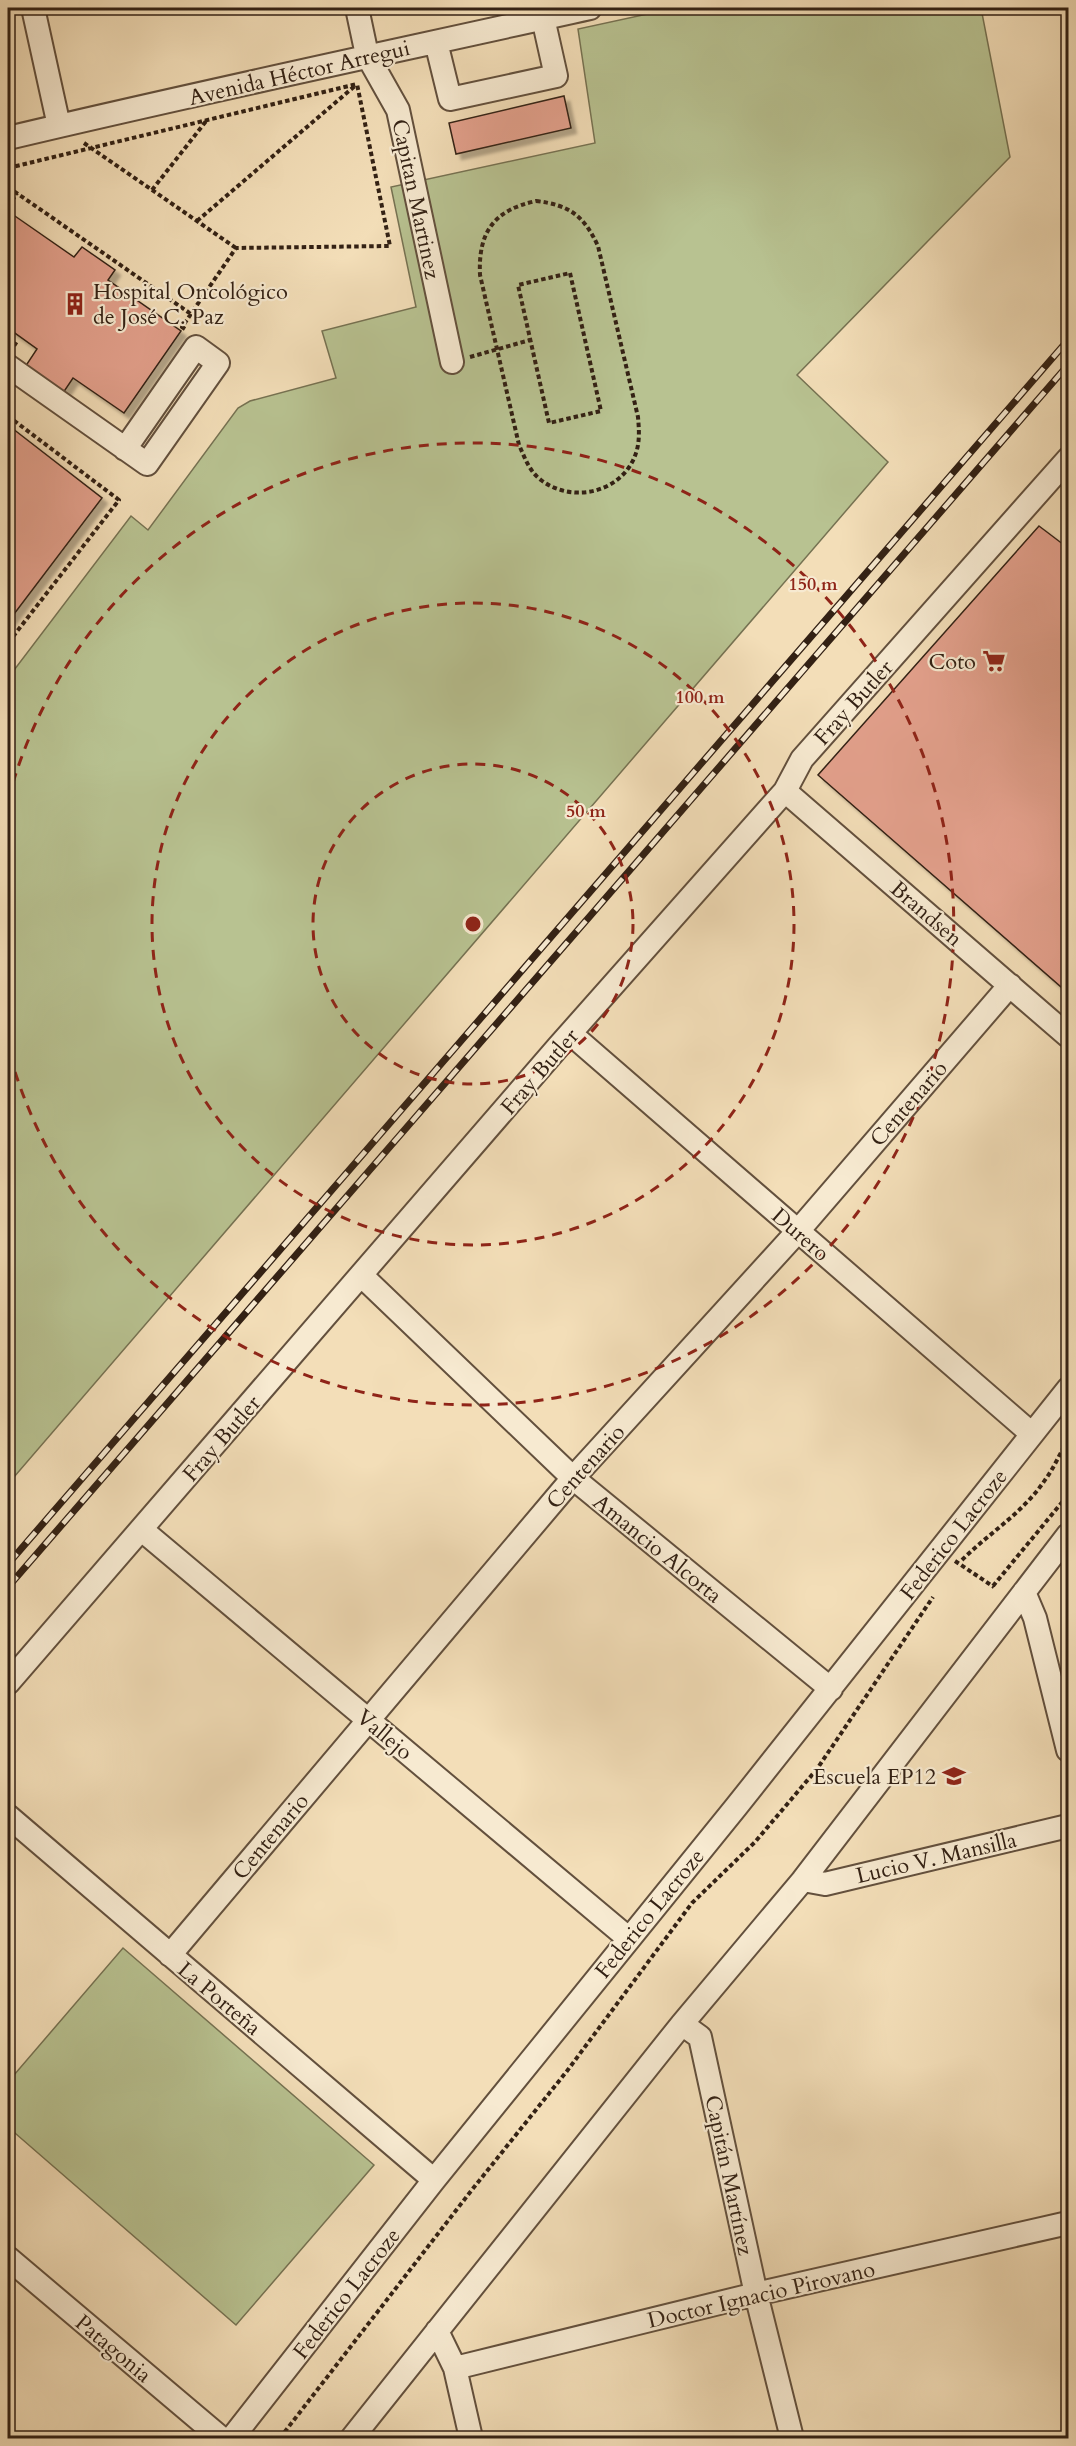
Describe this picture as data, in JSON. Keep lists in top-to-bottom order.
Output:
{
  "streets": {
    "street": [
      "Avenida Héctor Arregui",
      "Capitan Martinez",
      "Fray Butler",
      "Brandsen",
      "Centenario",
      "Durero",
      "Federico Lacroze",
      "Amancio Alcorta",
      "Vallejo",
      "Lucio V. Mansilla",
      "La Porteña",
      "Capitán Martínez",
      "Doctor Ignacio Pirovano",
      "Patagonia"
    ]
  },
  "crossings": [
    ["Avenida Héctor Arregui", "Capitan Martinez"],
    ["Fray Butler", "Brandsen"],
    ["Fray Butler", "Durero"],
    ["Fray Butler", "Amancio Alcorta"],
    ["Fray Butler", "Vallejo"],
    ["Brandsen", "Centenario"],
    ["Centenario", "Durero"],
    ["Centenario", "Amancio Alcorta"],
    ["Centenario", "Vallejo"],
    ["Centenario", "La Porteña"],
    ["Durero", "Federico Lacroze"],
    ["Federico Lacroze", "Amancio Alcorta"],
    ["Federico Lacroze", "Vallejo"],
    ["Federico Lacroze", "La Porteña"],
    ["Capitán Martínez", "Doctor Ignacio Pirovano"]
  ],
  "places": {
    "building": ["Hospital Oncológico de José C. Paz"],
    "supermarket": ["Coto"],
    "school or university": ["Escuela EP12"]
  },
  "rings": ["150 m", "100 m", "50 m"]
}
